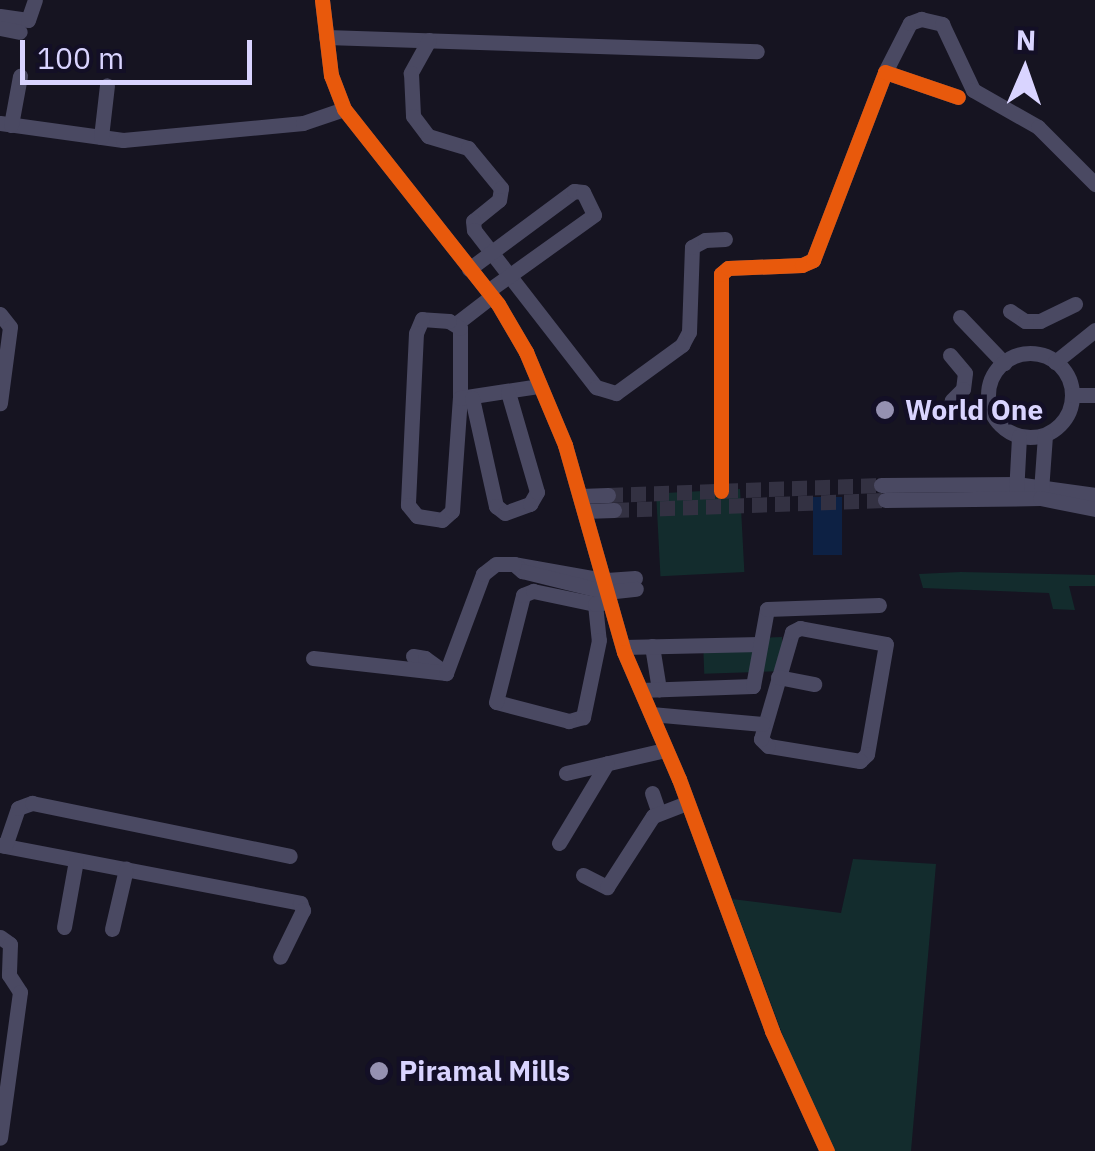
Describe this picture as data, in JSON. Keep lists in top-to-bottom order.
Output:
{
  "places": ["World One", "Piramal Mills"],
  "scale_bar": "100 m",
  "north": "top"
}
